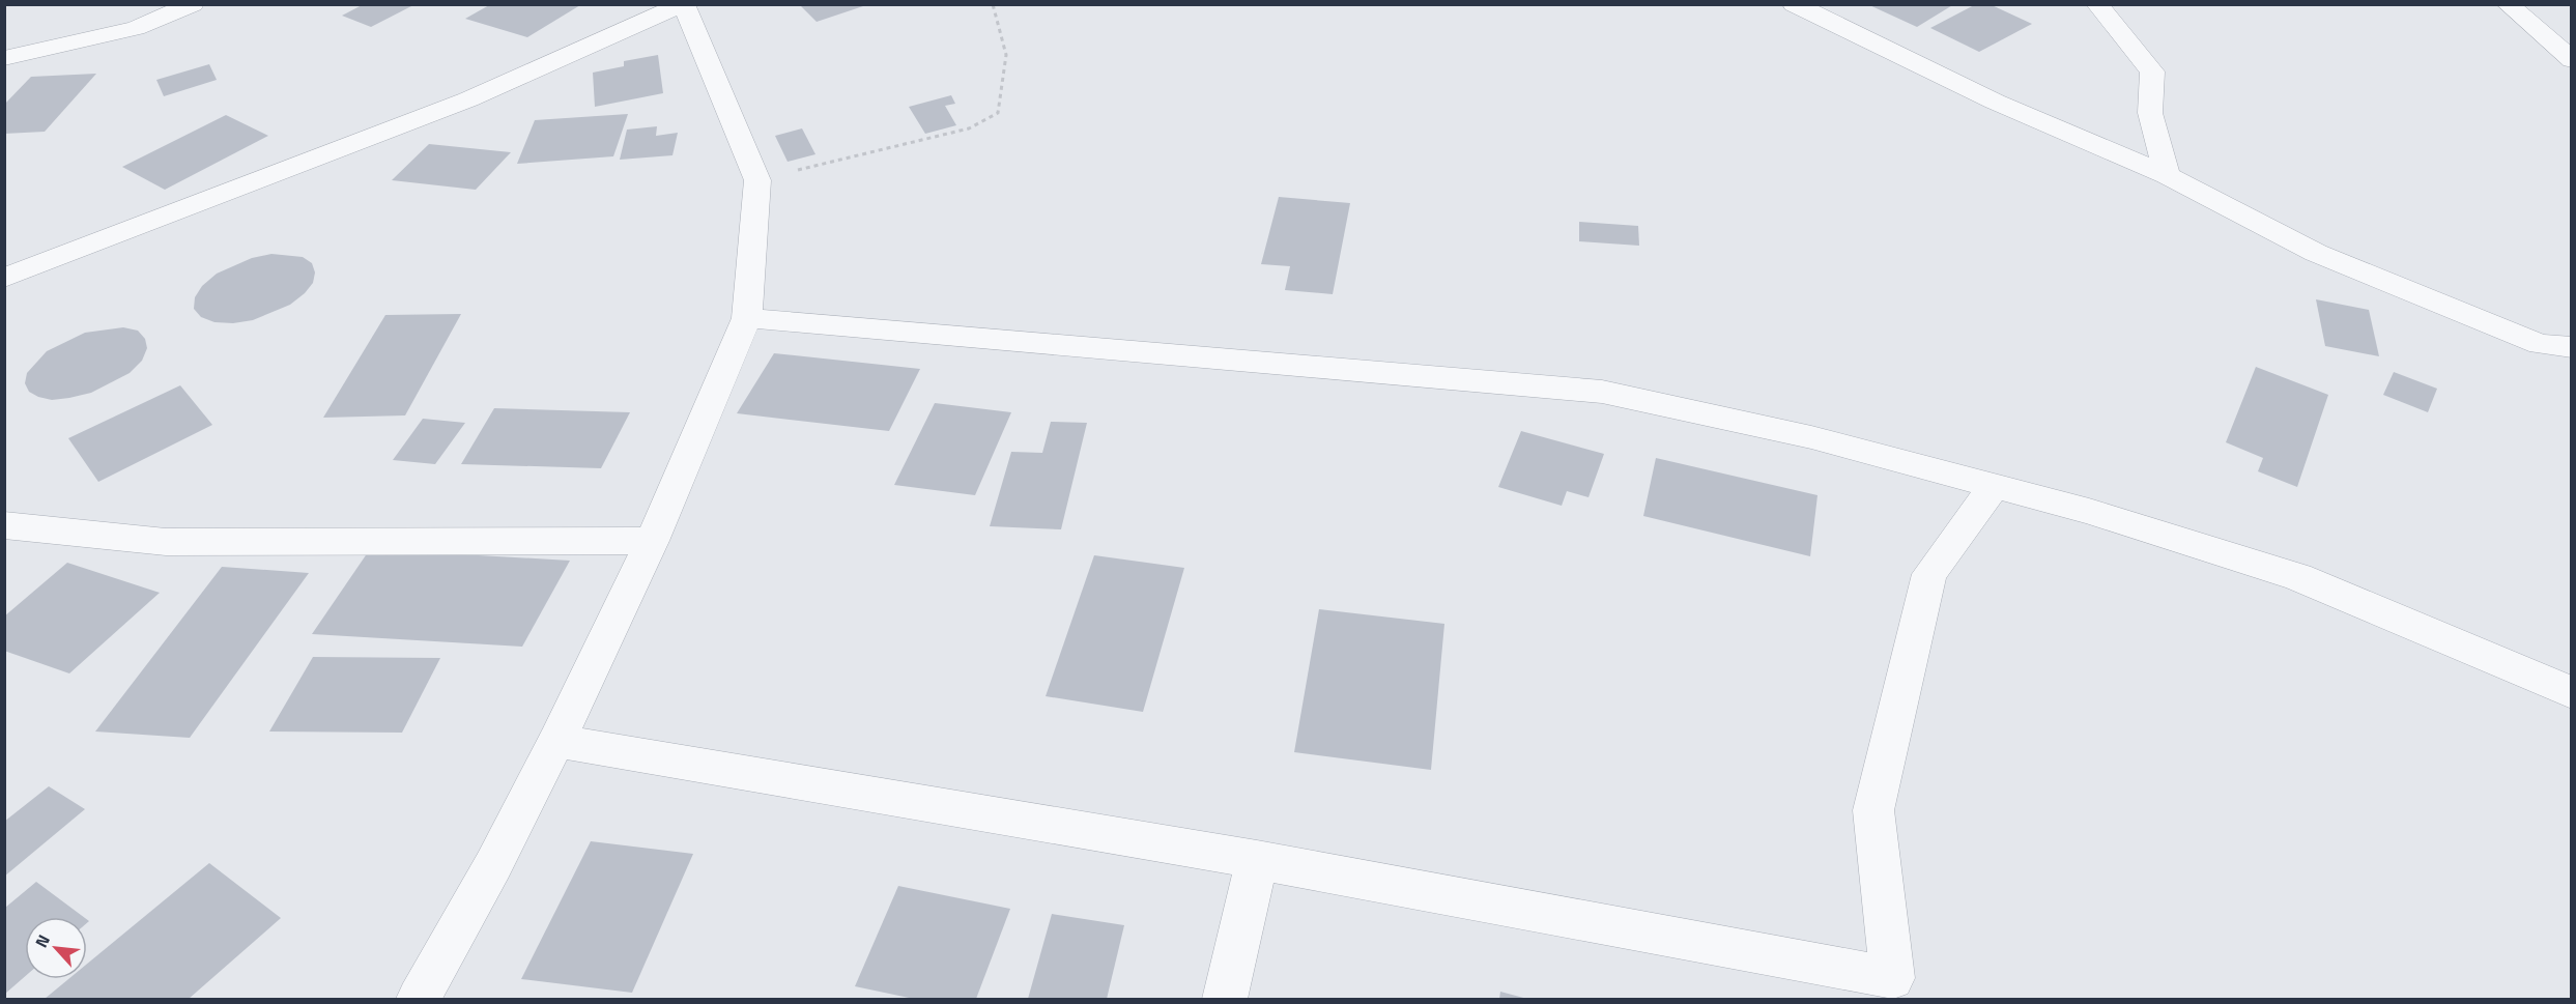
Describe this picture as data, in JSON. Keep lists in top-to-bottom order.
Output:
{
  "north": "top left"
}
